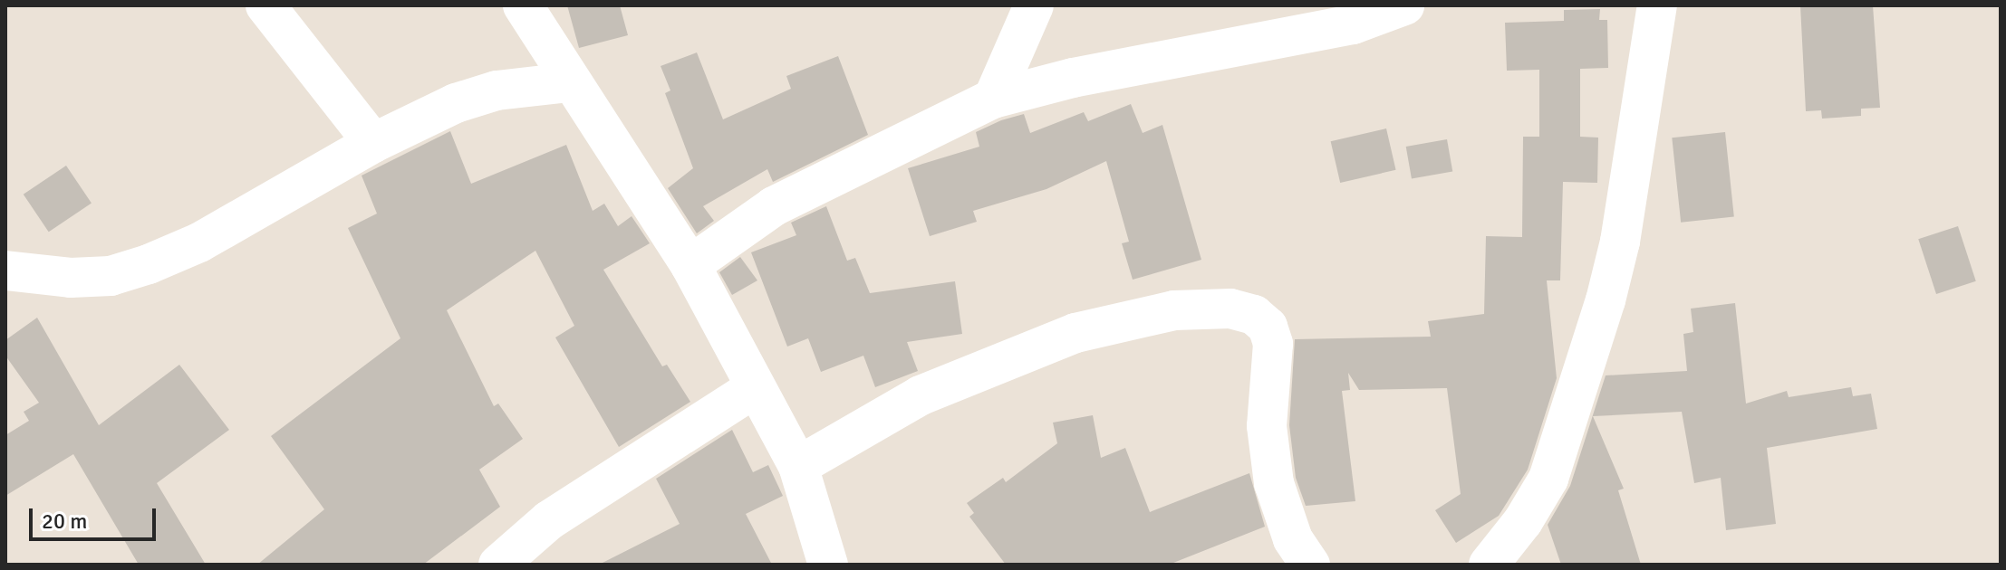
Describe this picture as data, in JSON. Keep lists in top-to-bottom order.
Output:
{
  "scale_bar": "20 m"
}
